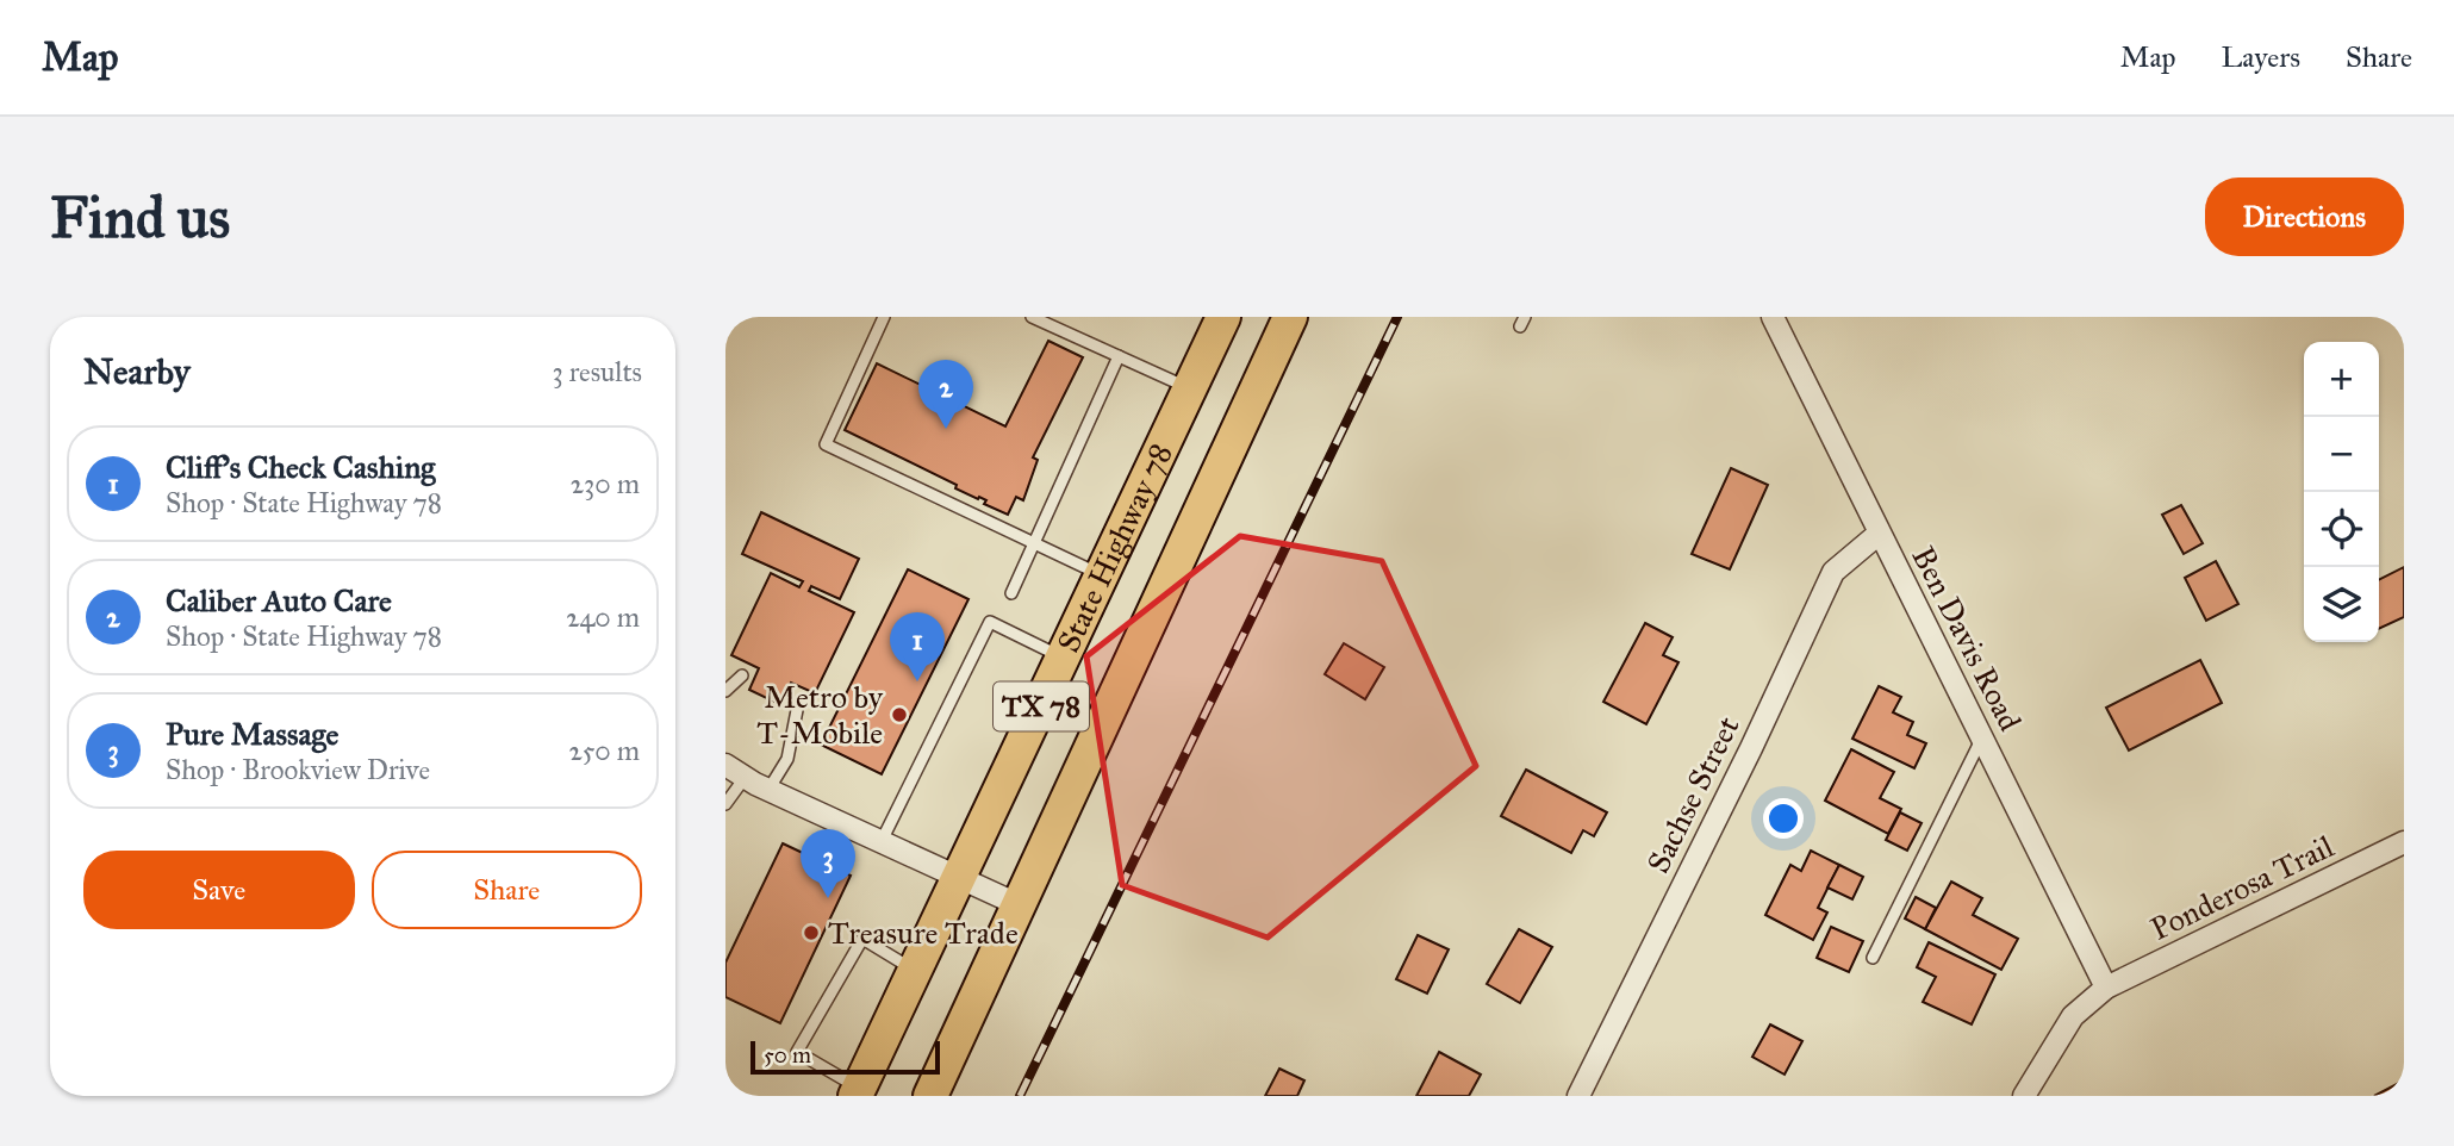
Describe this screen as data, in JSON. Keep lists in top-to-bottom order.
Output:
{
  "streets": {
    "main road": ["State Highway 78", "TX 78"],
    "street": ["Ben Davis Road", "Sachse Street", "Ponderosa Trail"]
  },
  "crossings": [
    ["Ben Davis Road", "Sachse Street"],
    ["Ben Davis Road", "Ponderosa Trail"]
  ],
  "places": ["Metro by T-Mobile", "Treasure Trade"],
  "scale_bar": "50 m",
  "page": {
    "header": "Map",
    "nav": ["Map", "Layers", "Share"],
    "buttons": [
      "Directions",
      ["Save", "Share"]
    ],
    "title": "Find us",
    "heading": ["Nearby", "3 results"],
    "map_buttons": ["+", "−"],
    "pins": ["2", "1", "3"],
    "list": [
      {
        "mark": "1",
        "name": "Cliff's Check Cashing",
        "note": "Shop · State Highway 78",
        "value": "230 m"
      },
      {
        "mark": "2",
        "name": "Caliber Auto Care",
        "note": "Shop · State Highway 78",
        "value": "240 m"
      },
      {
        "mark": "3",
        "name": "Pure Massage",
        "note": "Shop · Brookview Drive",
        "value": "250 m"
      }
    ],
    "scale": "50 m"
  }
}
